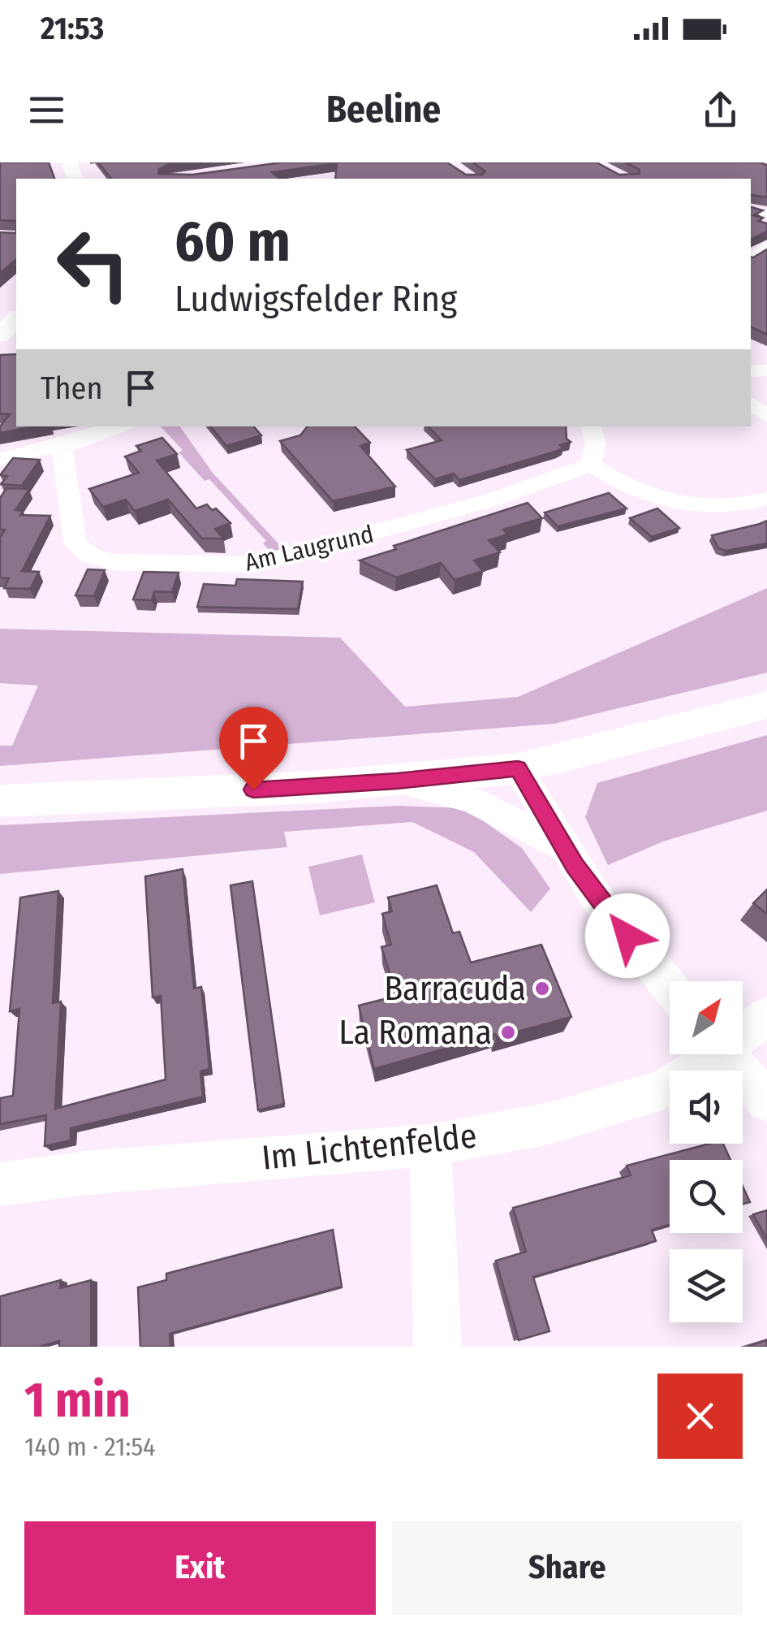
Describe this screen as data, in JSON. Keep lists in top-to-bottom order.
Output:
{
  "streets": {
    "street": ["Am Laugrund", "Im Lichtenfelde"]
  },
  "places": ["Barracuda", "La Romana"],
  "north": "top right",
  "page": {
    "status": "21:53",
    "header": "Beeline",
    "turn": ["60 m", "Ludwigsfelder Ring"],
    "then": "Then",
    "heading": ["1 min", "140 m · 21:54"],
    "buttons": ["Exit", "Share"]
  }
}
